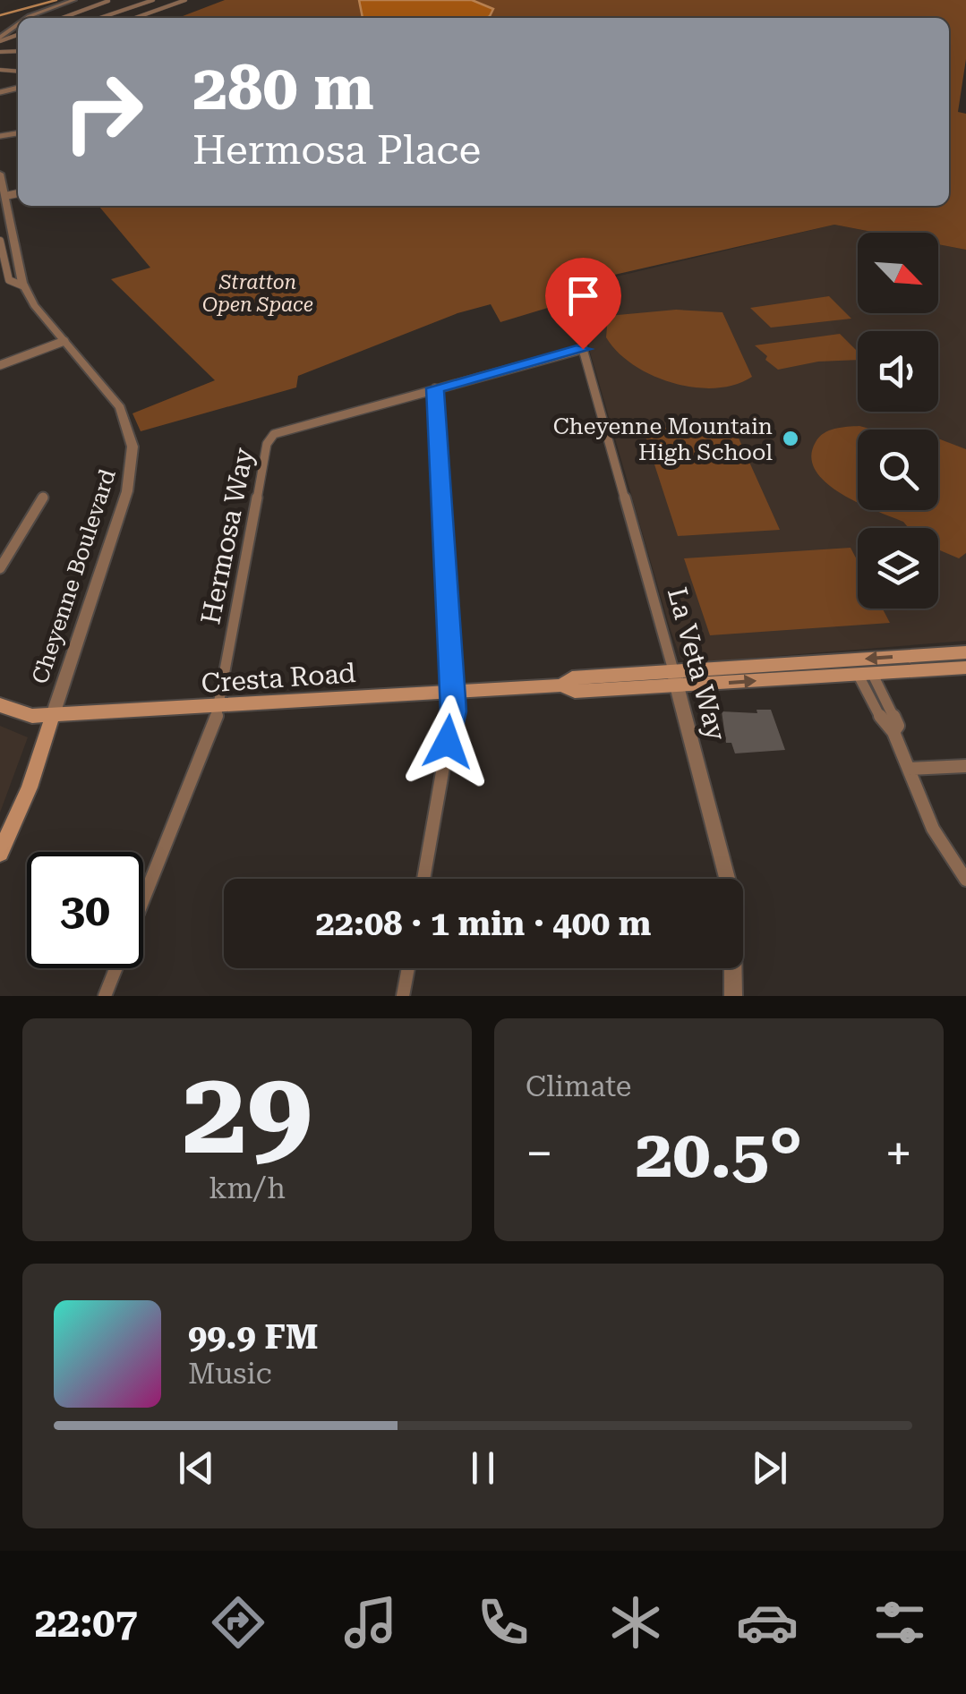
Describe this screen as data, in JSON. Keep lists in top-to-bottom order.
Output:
{
  "streets": {
    "main road": ["Cheyenne Boulevard", "Cresta Road"],
    "street": ["Hermosa Way", "La Veta Way"]
  },
  "crossings": [
    ["Hermosa Way", "La Veta Way"],
    ["Hermosa Way", "Cresta Road"],
    ["Cheyenne Boulevard", "Cresta Road"],
    ["La Veta Way", "Cresta Road"]
  ],
  "parks": ["Stratton Open Space"],
  "places": ["Cheyenne Mountain High School"],
  "north": "bottom right",
  "page": {
    "turn": ["280 m", "Hermosa Place"],
    "limit": "30",
    "trip": "22:08 · 1 min · 400 m",
    "tile": [
      ["29", "km/h"],
      "Climate"
    ],
    "heat": ["−", "20.5°", "+"],
    "song": ["99.9 FM", "Music"],
    "tabs": "22:07"
  }
}
